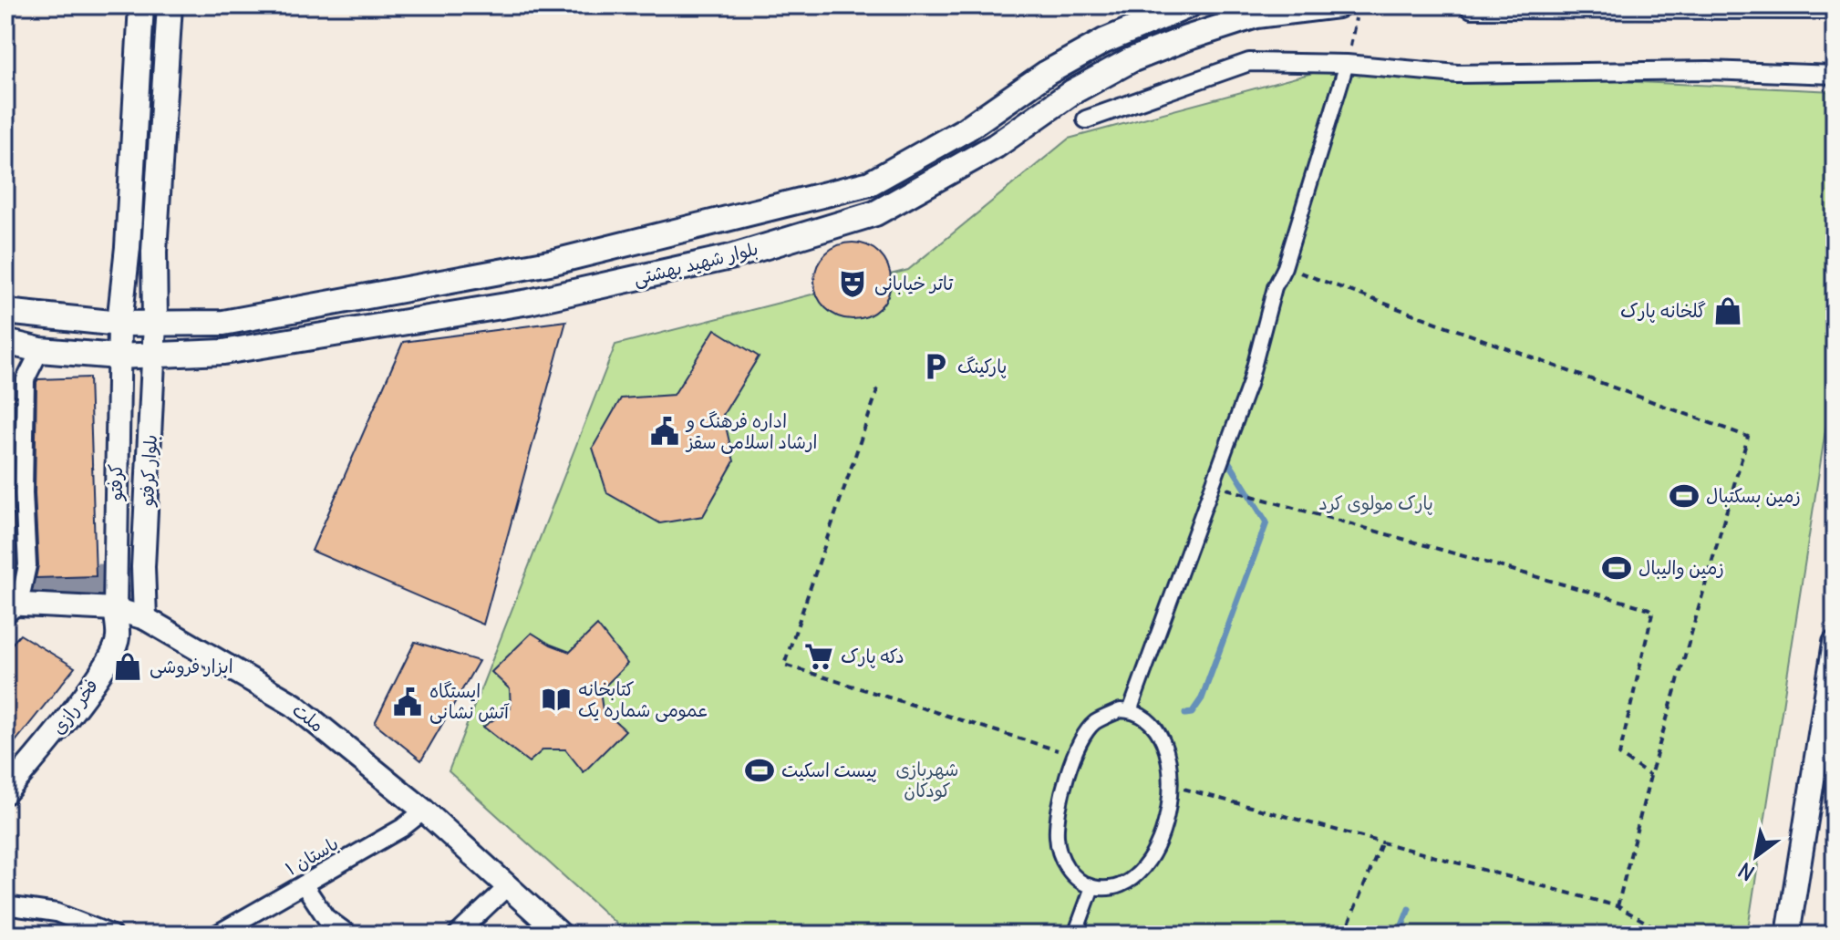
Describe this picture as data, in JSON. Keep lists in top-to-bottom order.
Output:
{
  "streets": {
    "main road": ["بلوار شهید بهشتی"],
    "street": [
      "بلوار کرفتو",
      "کرفتو",
      "فخر رازی",
      "ملت",
      "باستان ۱"
    ]
  },
  "crossings": [
    ["بلوار شهید بهشتی", "بلوار کرفتو"],
    ["بلوار شهید بهشتی", "کرفتو"],
    ["بلوار کرفتو", "ملت"],
    ["کرفتو", "فخر رازی"],
    ["کرفتو", "ملت"],
    ["فخر رازی", "ملت"],
    ["ملت", "باستان ۱"]
  ],
  "parks": ["پارک مولوی کرد", "شهربازی کودکان"],
  "places": {
    "theatre": ["تاتر خیابانی"],
    "shop": ["گلخانه پارک", "ابزار فروشی"],
    "parking": ["پارکینگ"],
    "public building": ["اداره فرهنگ و ارشاد اسلامی سقز", "ایستگاه آتش نشانی"],
    "sports": ["زمین بسکتبال", "زمین والیبال", "پیست اسکیت"],
    "supermarket": ["دکه پارک"],
    "library": ["کتابخانه عمومی شماره یک"]
  },
  "north": "bottom left"
}
